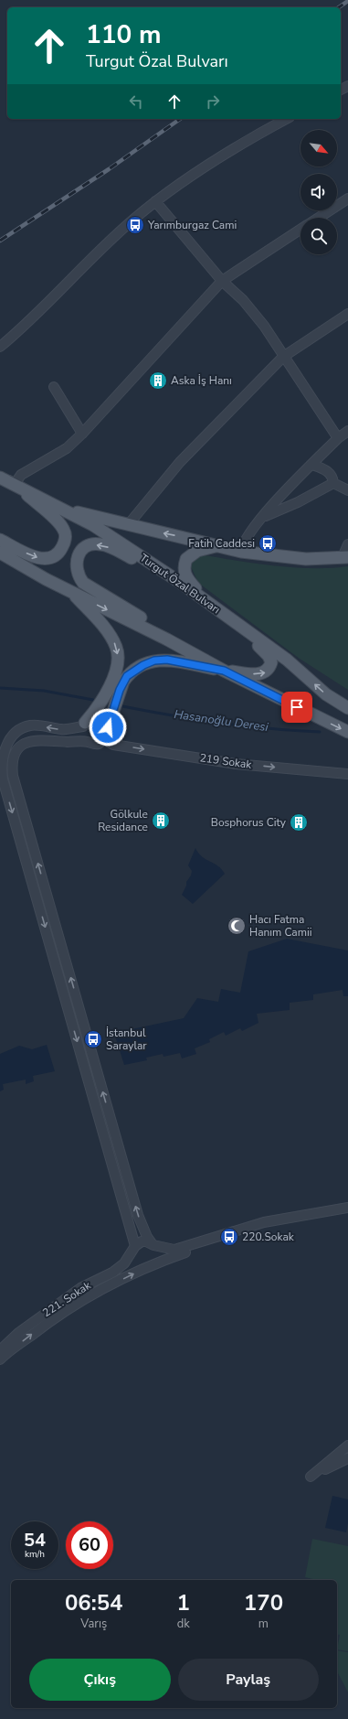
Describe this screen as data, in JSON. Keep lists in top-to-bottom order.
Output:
{
  "streets": {
    "main road": ["Turgut Özal Bulvarı"],
    "street": ["219 Sokak", "221. Sokak"]
  },
  "one_way": ["219 Sokak"],
  "water": ["Hasanoğlu Deresi"],
  "places": {
    "bus stop": [
      "Yarımburgaz Cami",
      "Fatih Caddesi",
      "İstanbul Saraylar",
      "220.Sokak"
    ],
    "building": ["Aska İş Hanı", "Gölkule Residance", "Bosphorus City"],
    "mosque": ["Hacı Fatma Hanım Camii"]
  },
  "north": "bottom right",
  "page": {
    "turn": ["110 m", "Turgut Özal Bulvarı"],
    "speed": "54 km/h",
    "limit": "60",
    "eta": [
      "06:54",
      "Varış",
      "1",
      "dk",
      "170",
      "m"
    ],
    "buttons": ["Çıkış", "Paylaş"]
  }
}
